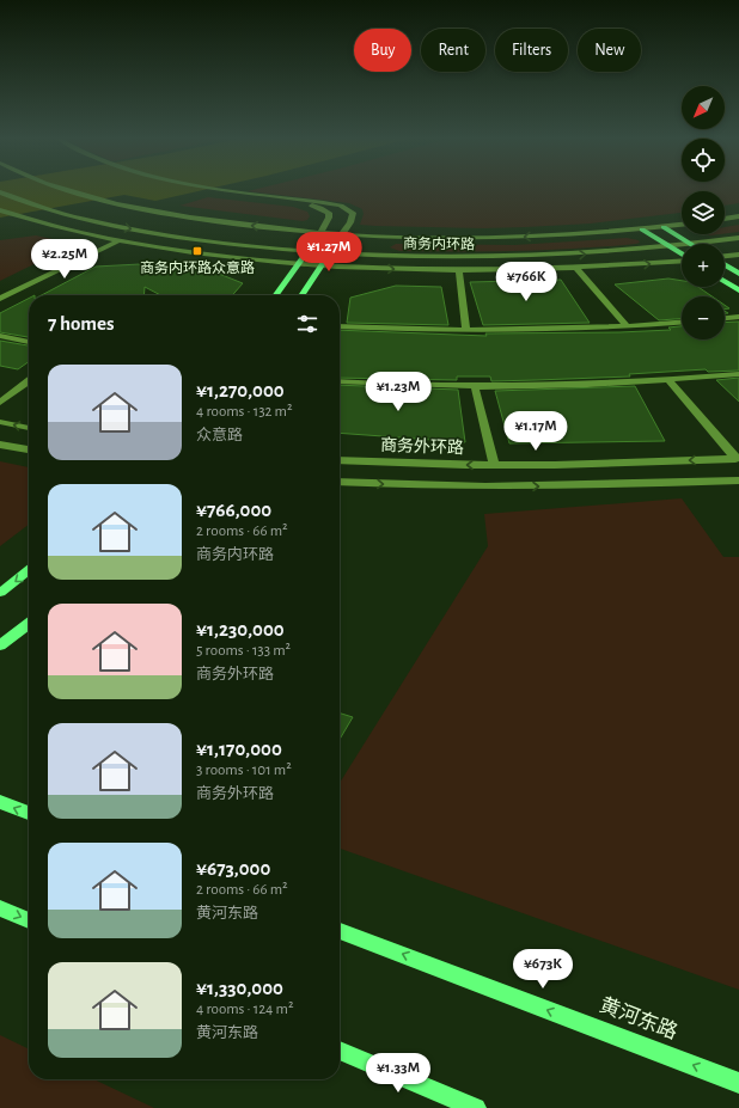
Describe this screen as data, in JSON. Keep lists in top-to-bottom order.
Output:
{
  "streets": {
    "main road": ["黄河东路"],
    "street": ["商务内环路", "商务外环路"]
  },
  "one_way": ["黄河东路"],
  "places": {
    "transit": ["商务内环路众意路"]
  },
  "north": "bottom left",
  "page": {
    "chip": [
      "Buy",
      "Rent",
      "Filters",
      "New"
    ],
    "map_buttons": ["+", "−"],
    "price": [
      "¥1.27M",
      "¥2.25M",
      "¥766K",
      "¥1.23M",
      "¥1.17M",
      "¥673K",
      "¥1.33M"
    ],
    "heading": "7 homes",
    "list": [
      {
        "name": "¥1,270,000",
        "note": "4 rooms · 132 m² · 众意路"
      },
      {
        "name": "¥766,000",
        "note": "2 rooms · 66 m² · 商务内环路"
      },
      {
        "name": "¥1,230,000",
        "note": "5 rooms · 133 m² · 商务外环路"
      },
      {
        "name": "¥1,170,000",
        "note": "3 rooms · 101 m² · 商务外环路"
      },
      {
        "name": "¥673,000",
        "note": "2 rooms · 66 m² · 黄河东路"
      },
      {
        "name": "¥1,330,000",
        "note": "4 rooms · 124 m² · 黄河东路"
      }
    ]
  }
}
